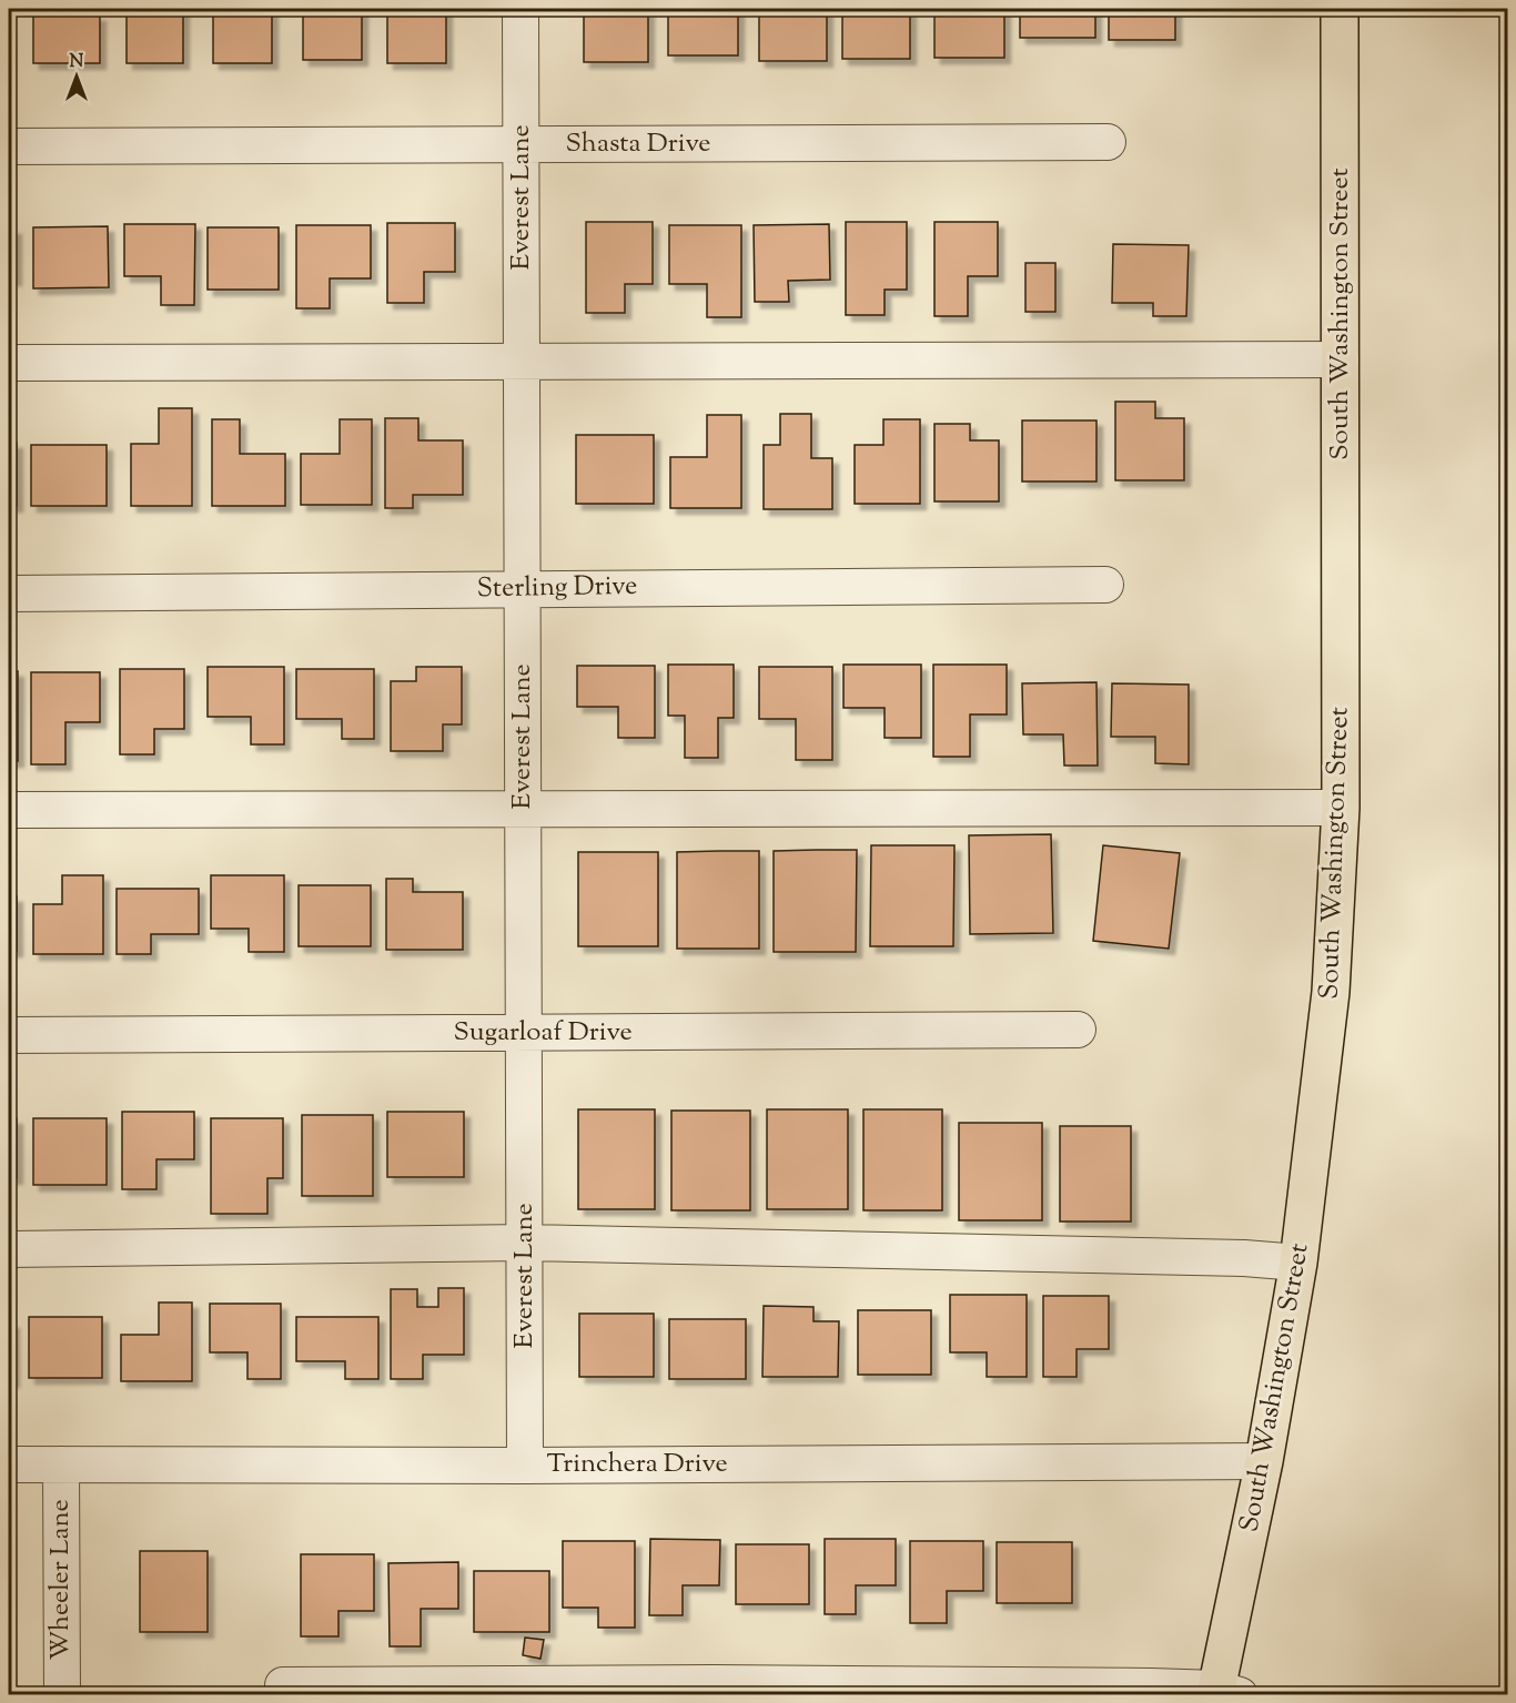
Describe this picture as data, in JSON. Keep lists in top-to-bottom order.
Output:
{
  "streets": {
    "main road": ["South Washington Street"],
    "street": [
      "Shasta Drive",
      "Everest Lane",
      "Sterling Drive",
      "Sugarloaf Drive",
      "Trinchera Drive",
      "Wheeler Lane"
    ]
  },
  "crossings": [
    ["Shasta Drive", "Everest Lane"],
    ["Everest Lane", "Sterling Drive"],
    ["Everest Lane", "Sugarloaf Drive"],
    ["Everest Lane", "Trinchera Drive"],
    ["South Washington Street", "Trinchera Drive"],
    ["Trinchera Drive", "Wheeler Lane"]
  ],
  "north": "top"
}
